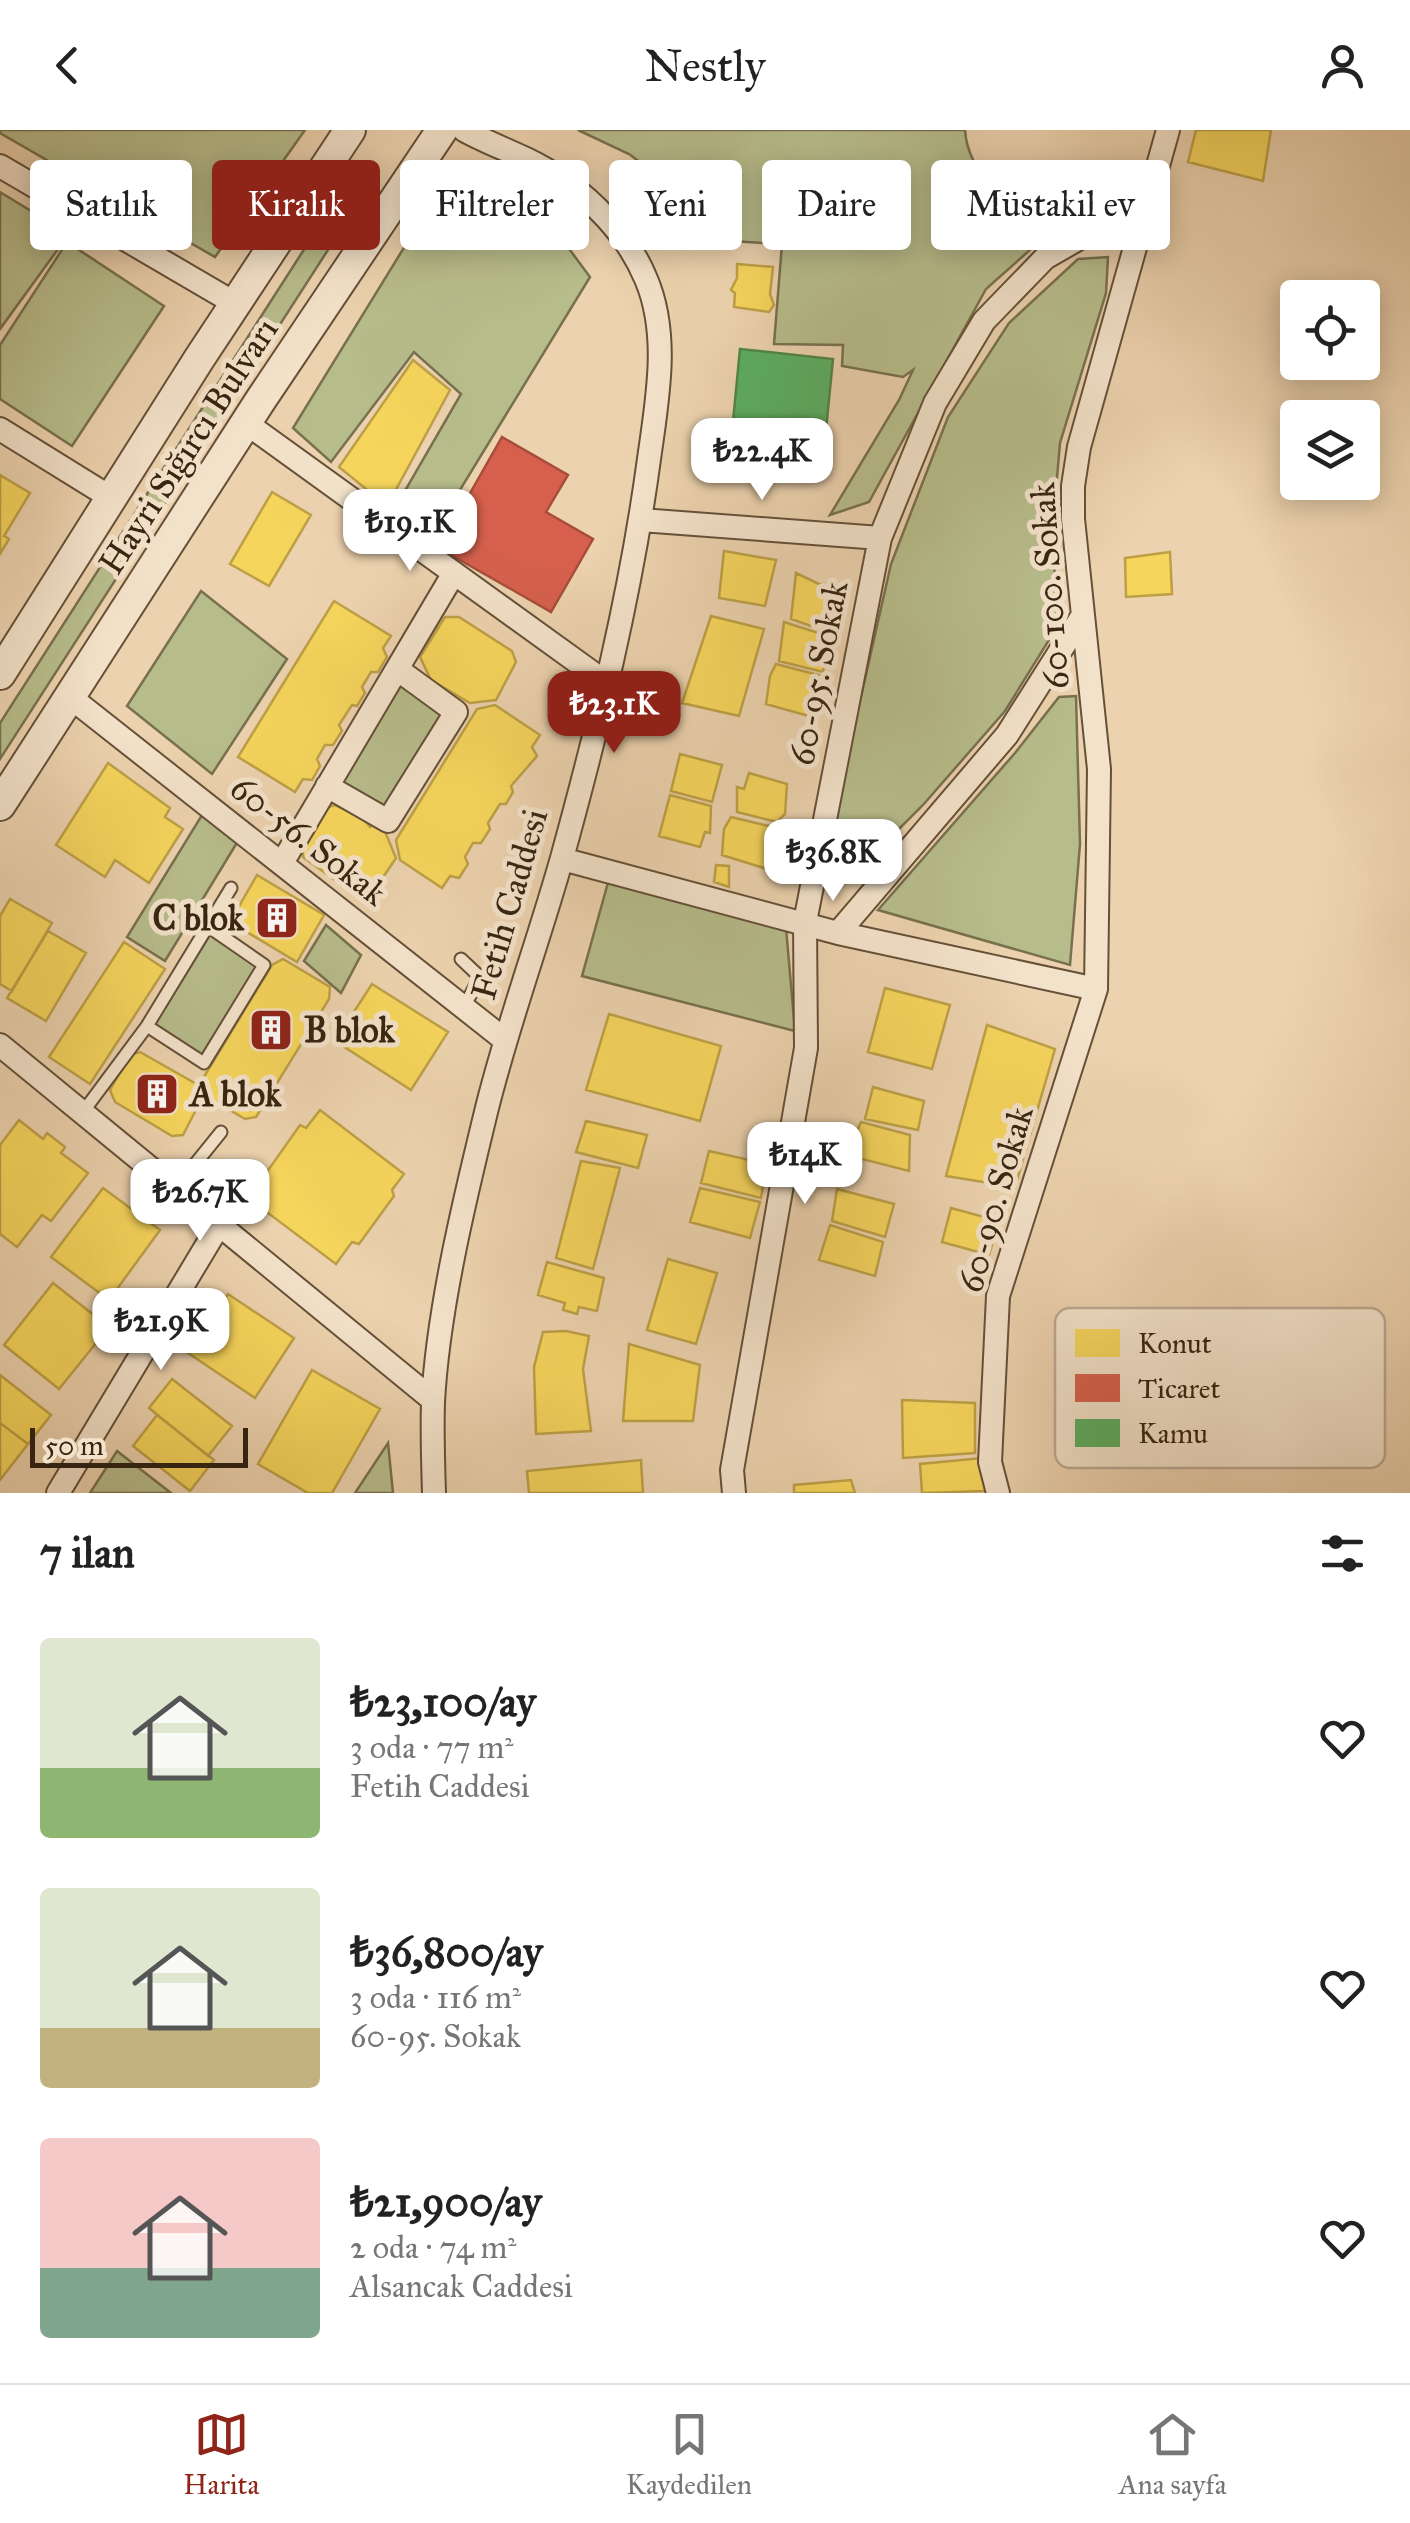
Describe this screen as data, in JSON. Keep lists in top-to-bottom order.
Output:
{
  "streets": {
    "street": [
      "Hayri Sığırcı Bulvarı",
      "60-100. Sokak",
      "60-95. Sokak",
      "60-56. Sokak",
      "Fetih Caddesi",
      "60-90. Sokak"
    ]
  },
  "crossings": [
    ["Hayri Sığırcı Bulvarı", "60-56. Sokak"],
    ["60-100. Sokak", "60-90. Sokak"],
    ["60-56. Sokak", "Fetih Caddesi"]
  ],
  "places": {
    "building": ["C blok", "B blok", "A blok"]
  },
  "legend": ["Konut", "Ticaret", "Kamu"],
  "scale_bar": "50 m",
  "page": {
    "header": "Nestly",
    "chip": [
      "Satılık",
      "Kiralık",
      "Filtreler",
      "Yeni",
      "Daire",
      "Müstakil ev"
    ],
    "price": [
      "₺22.4K",
      "₺19.1K",
      "₺23.1K",
      "₺36.8K",
      "₺14K",
      "₺26.7K",
      "₺21.9K"
    ],
    "scale": "50 m",
    "heading": "7 ilan",
    "list": [
      {
        "name": "₺23,100/ay",
        "note": "3 oda · 77 m² · Fetih Caddesi"
      },
      {
        "name": "₺36,800/ay",
        "note": "3 oda · 116 m² · 60-95. Sokak"
      },
      {
        "name": "₺21,900/ay",
        "note": "2 oda · 74 m² · Alsancak Caddesi"
      }
    ],
    "tabs": ["Harita", "Kaydedilen", "Ana sayfa"]
  }
}
